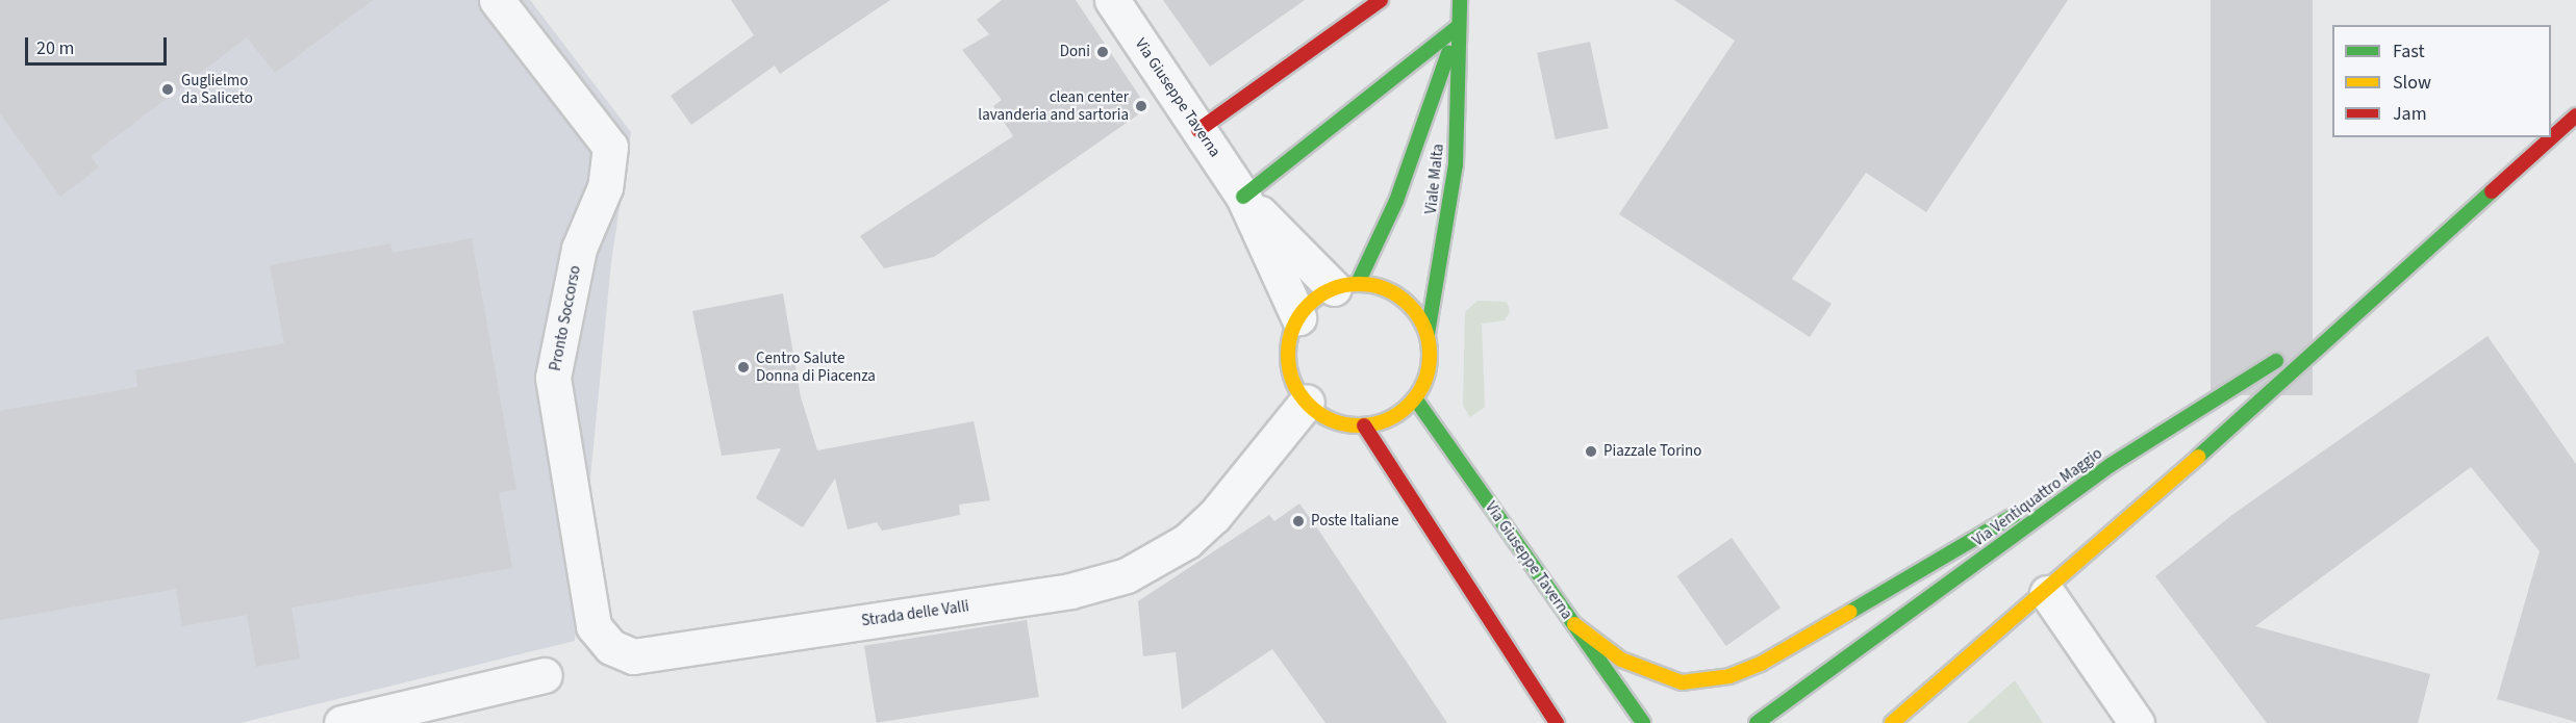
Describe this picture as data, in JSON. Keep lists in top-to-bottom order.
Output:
{
  "streets": {
    "street": [
      "Via Giuseppe Taverna",
      "Viale Malta",
      "Pronto Soccorso",
      "Via Ventiquattro Maggio",
      "Strada delle Valli"
    ]
  },
  "crossings": [
    ["Via Giuseppe Taverna", "Viale Malta"],
    ["Via Giuseppe Taverna", "Strada delle Valli"],
    ["Viale Malta", "Strada delle Valli"],
    ["Pronto Soccorso", "Strada delle Valli"]
  ],
  "places": [
    "Doni",
    "Guglielmo da Saliceto",
    "clean center lavanderia and sartoria",
    "Centro Salute Donna di Piacenza",
    "Piazzale Torino",
    "Poste Italiane"
  ],
  "legend": ["Fast", "Slow", "Jam"],
  "scale_bar": "20 m"
}
